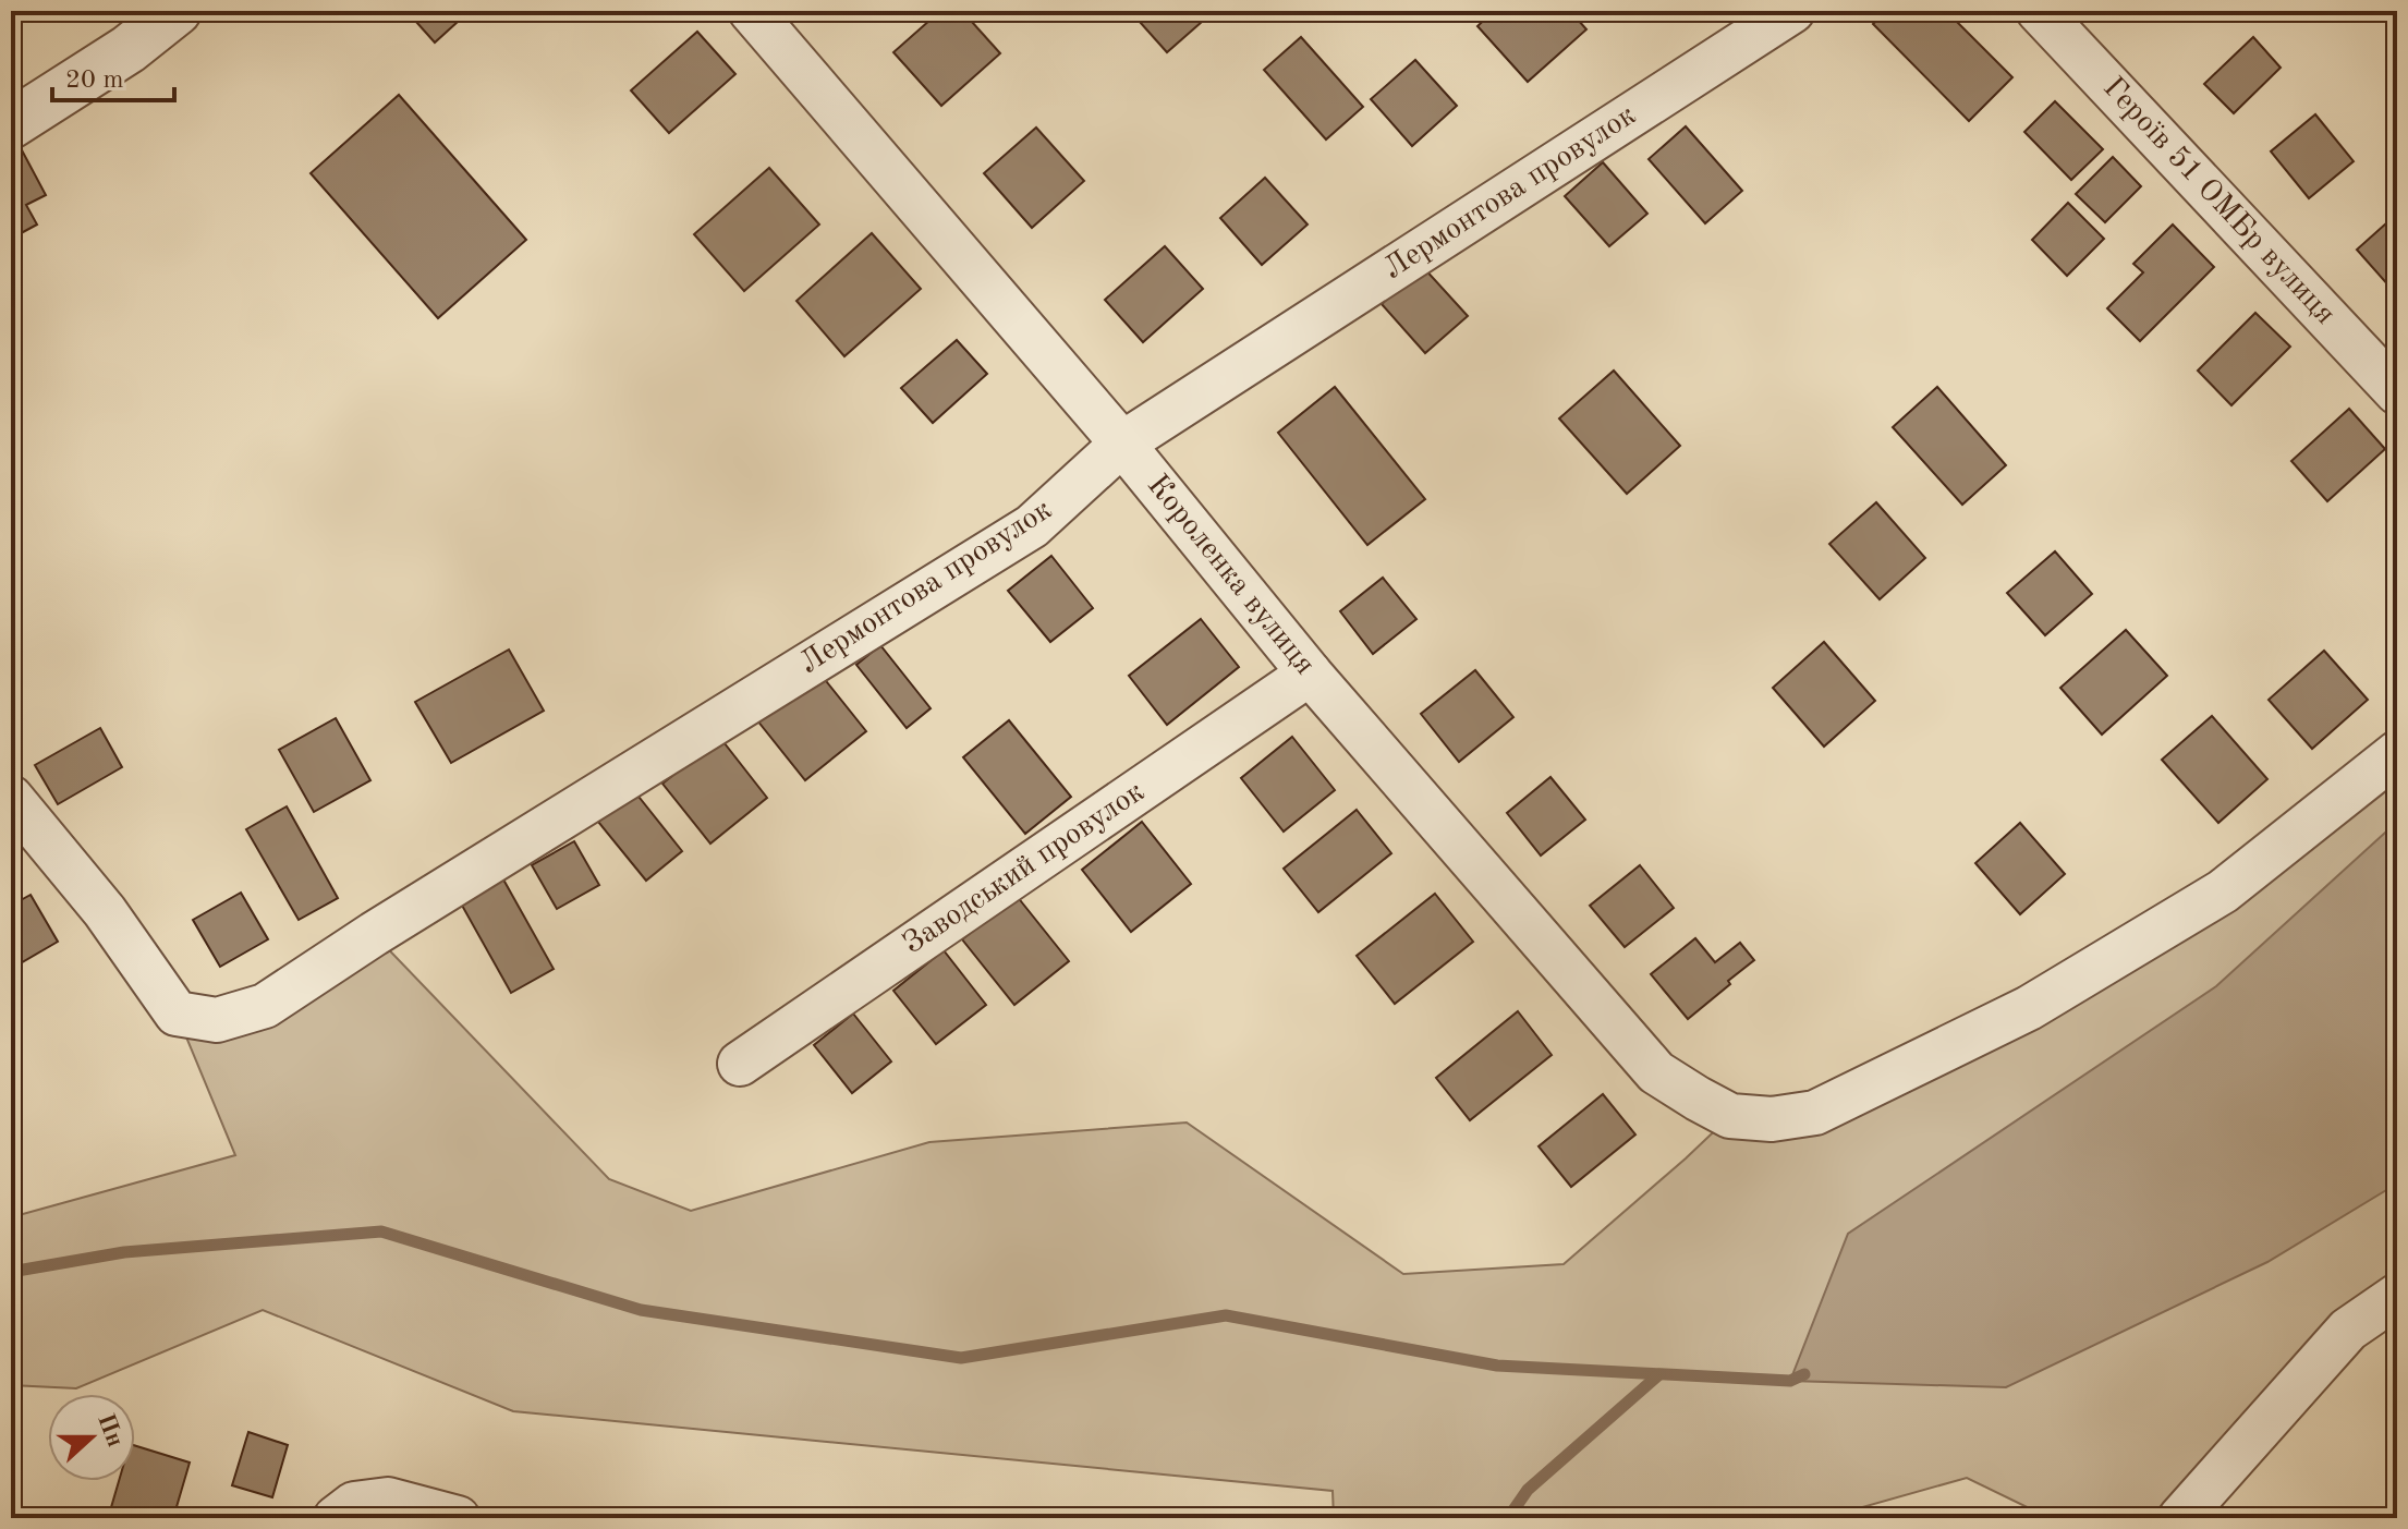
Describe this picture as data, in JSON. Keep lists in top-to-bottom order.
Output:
{
  "streets": {
    "street": [
      "Лермонтова провулок",
      "Героїв 51 ОМБр вулиця",
      "Короленка вулиця",
      "Заводський провулок"
    ]
  },
  "crossings": [
    ["Лермонтова провулок", "Короленка вулиця"],
    ["Короленка вулиця", "Заводський провулок"]
  ],
  "scale_bar": "20 m",
  "north": "right"
}
